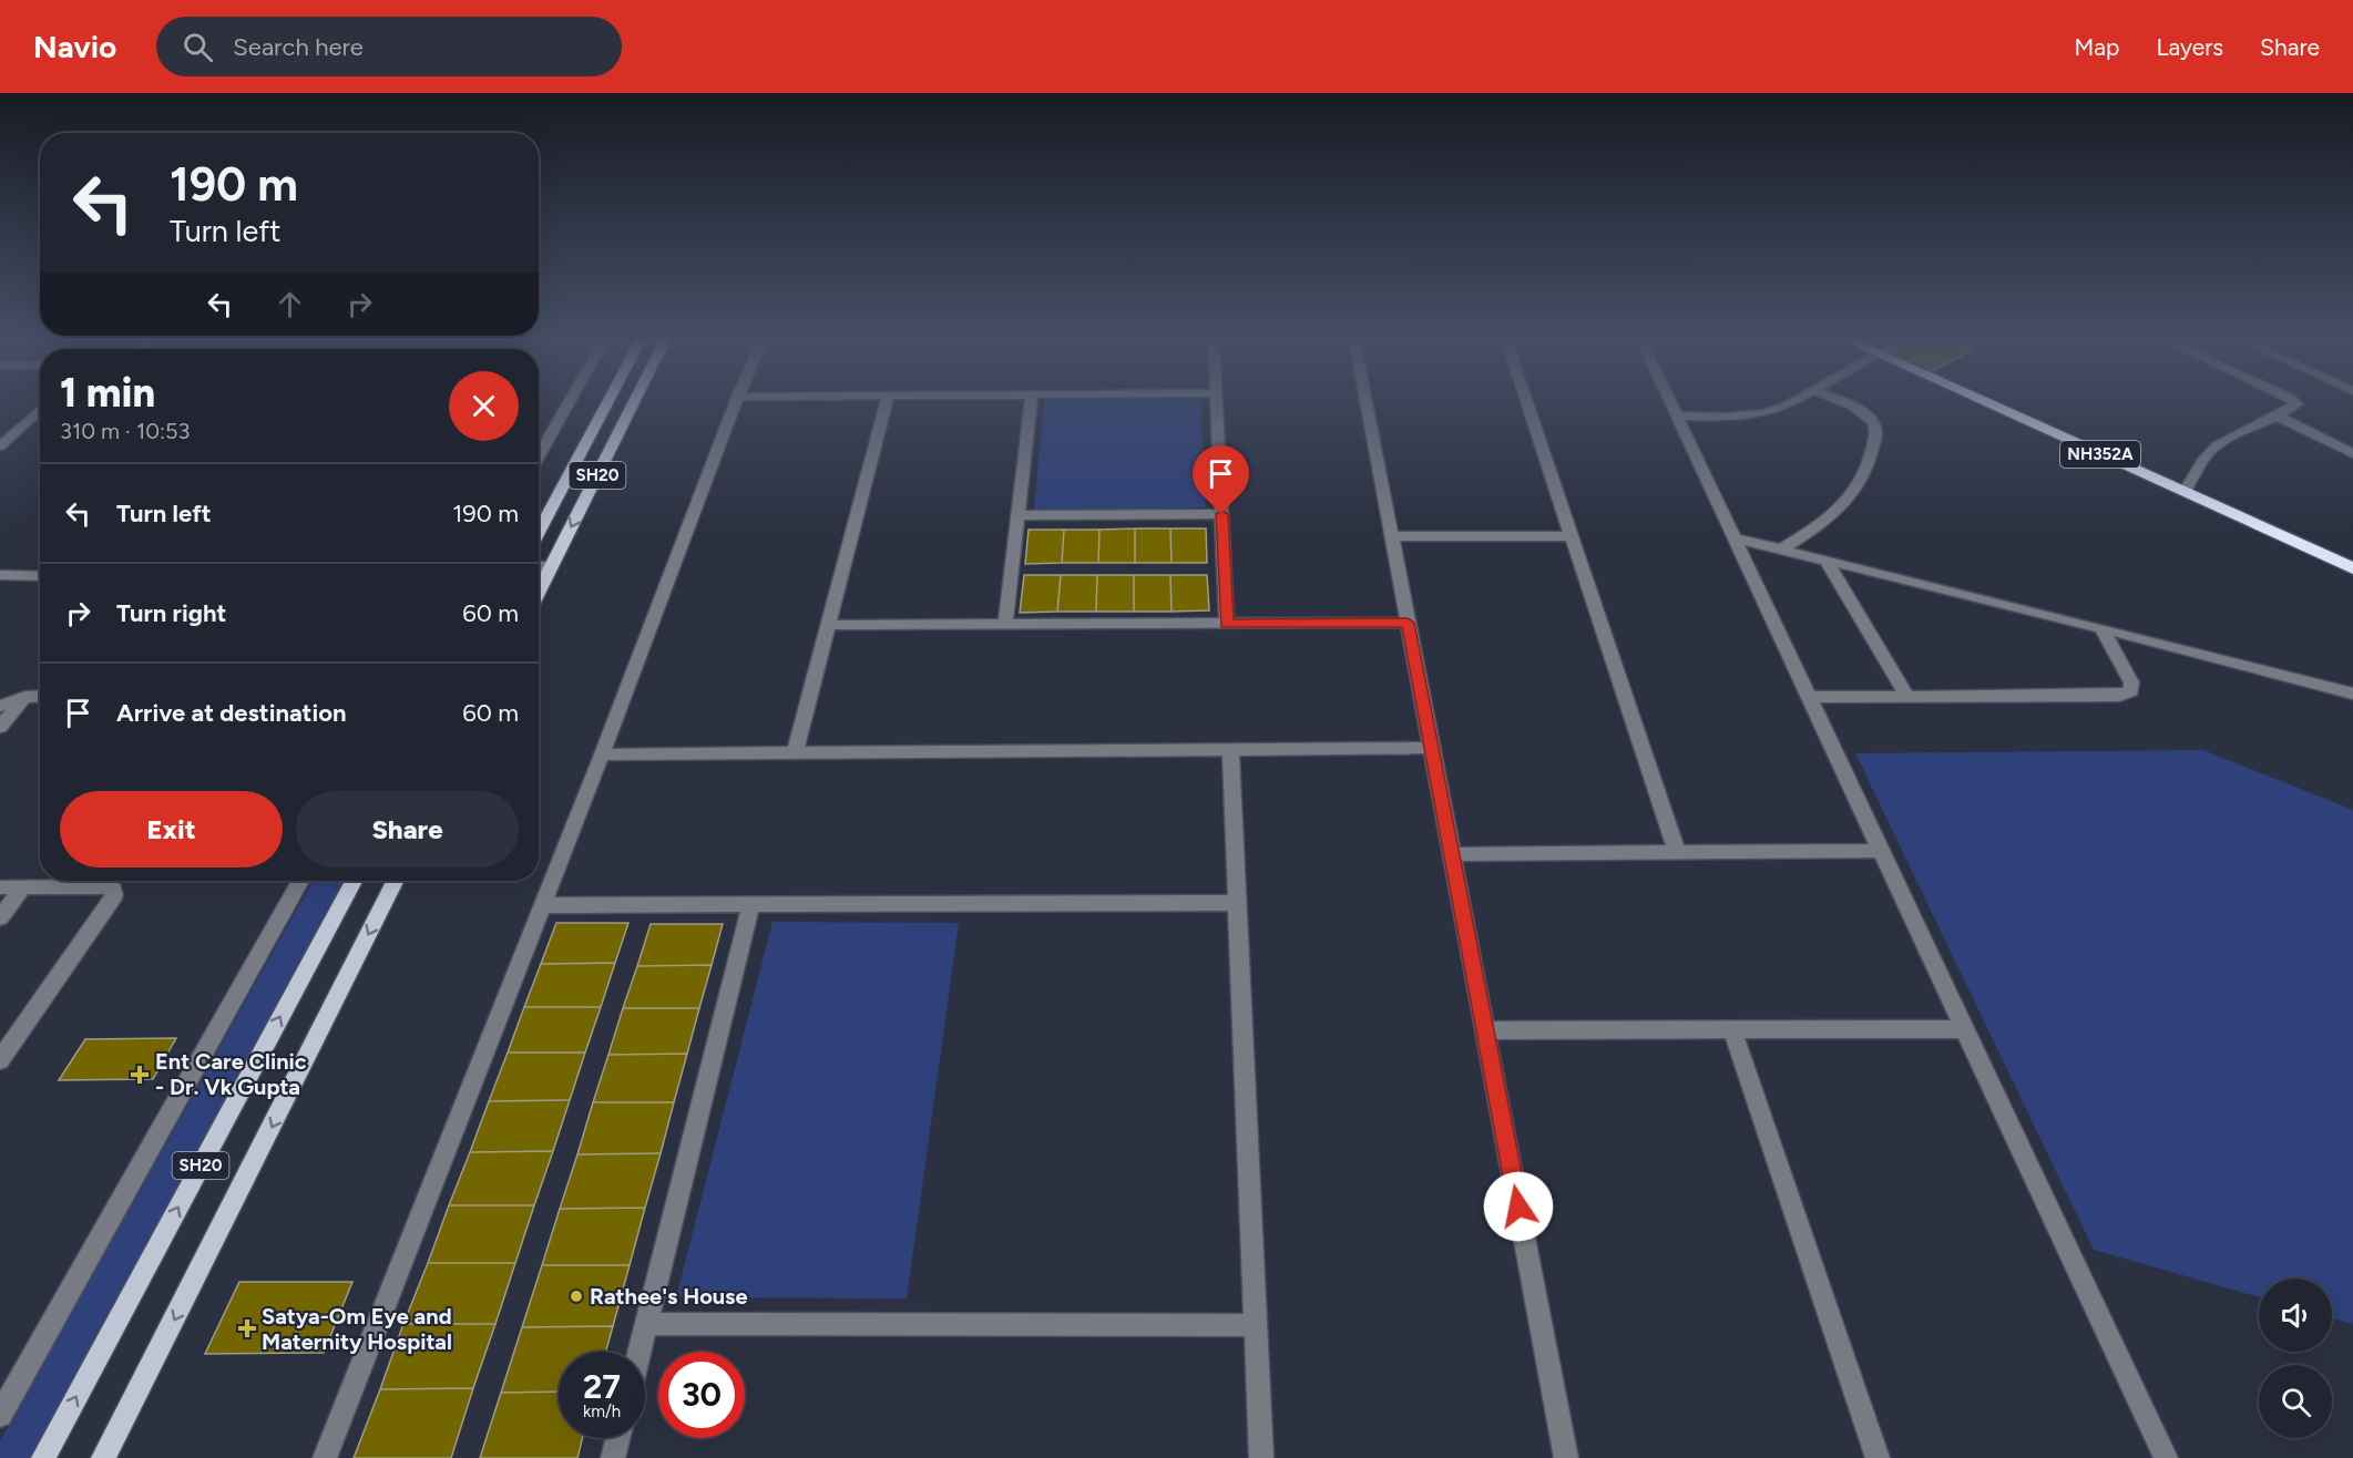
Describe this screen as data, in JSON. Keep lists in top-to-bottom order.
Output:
{
  "streets": {
    "highway": ["NH352A"],
    "main road": ["SH20"]
  },
  "places": {
    "health": ["Ent Care Clinic - Dr. Vk Gupta", "Satya-Om Eye and Maternity Hospital"],
    "other": ["Rathee's House"]
  },
  "page": {
    "header": "Navio",
    "search": "Search here",
    "nav": ["Map", "Layers", "Share"],
    "turn": ["190 m", "Turn left"],
    "heading": ["1 min", "310 m · 10:53"],
    "list": [
      {
        "name": "Turn left",
        "value": "190 m"
      },
      {
        "name": "Turn right",
        "value": "60 m"
      },
      {
        "name": "Arrive at destination",
        "value": "60 m"
      }
    ],
    "buttons": ["Exit", "Share"],
    "speed": "27 km/h",
    "limit": "30"
  }
}
